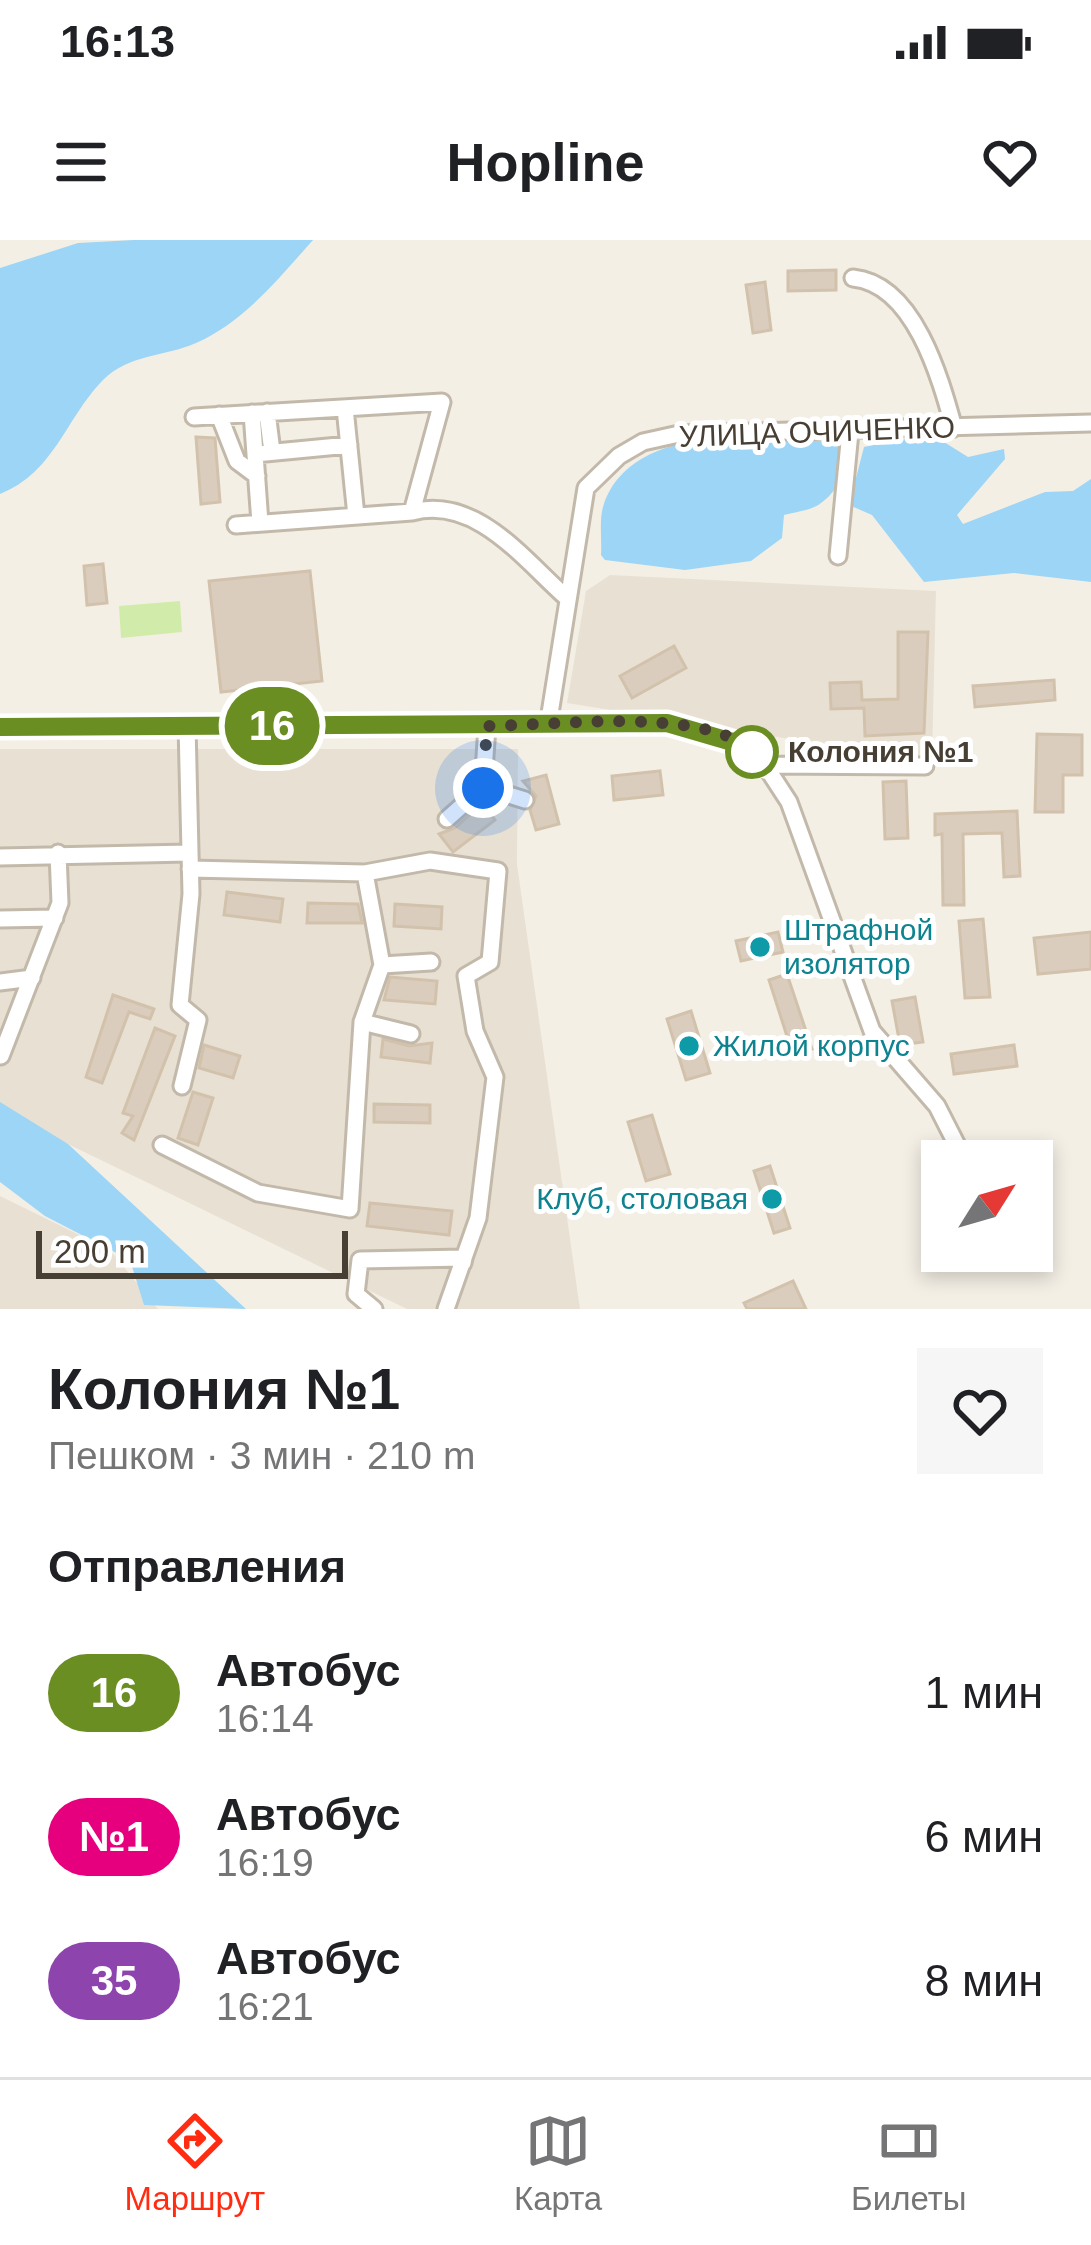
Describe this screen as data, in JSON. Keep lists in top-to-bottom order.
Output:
{
  "streets": {
    "street": ["УЛИЦА ОЧИЧЕНКО"]
  },
  "places": [
    "Колония №1",
    "Штрафной изолятор",
    "Жилой корпус",
    "Клуб, столовая"
  ],
  "lines": ["bus line 16"],
  "scale_bar": "200 m",
  "north": "top right",
  "page": {
    "status": "16:13",
    "header": "Hopline",
    "on_map": "16",
    "scale": "200 m",
    "heading": [
      ["Колония №1", "Пешком · 3 мин · 210 m"],
      "Отправления"
    ],
    "list": [
      {
        "mark": "16",
        "name": "Автобус",
        "note": "16:14",
        "value": "1 мин"
      },
      {
        "mark": "№1",
        "name": "Автобус",
        "note": "16:19",
        "value": "6 мин"
      },
      {
        "mark": "35",
        "name": "Автобус",
        "note": "16:21",
        "value": "8 мин"
      }
    ],
    "tabs": ["Маршрут", "Карта", "Билеты"]
  }
}
